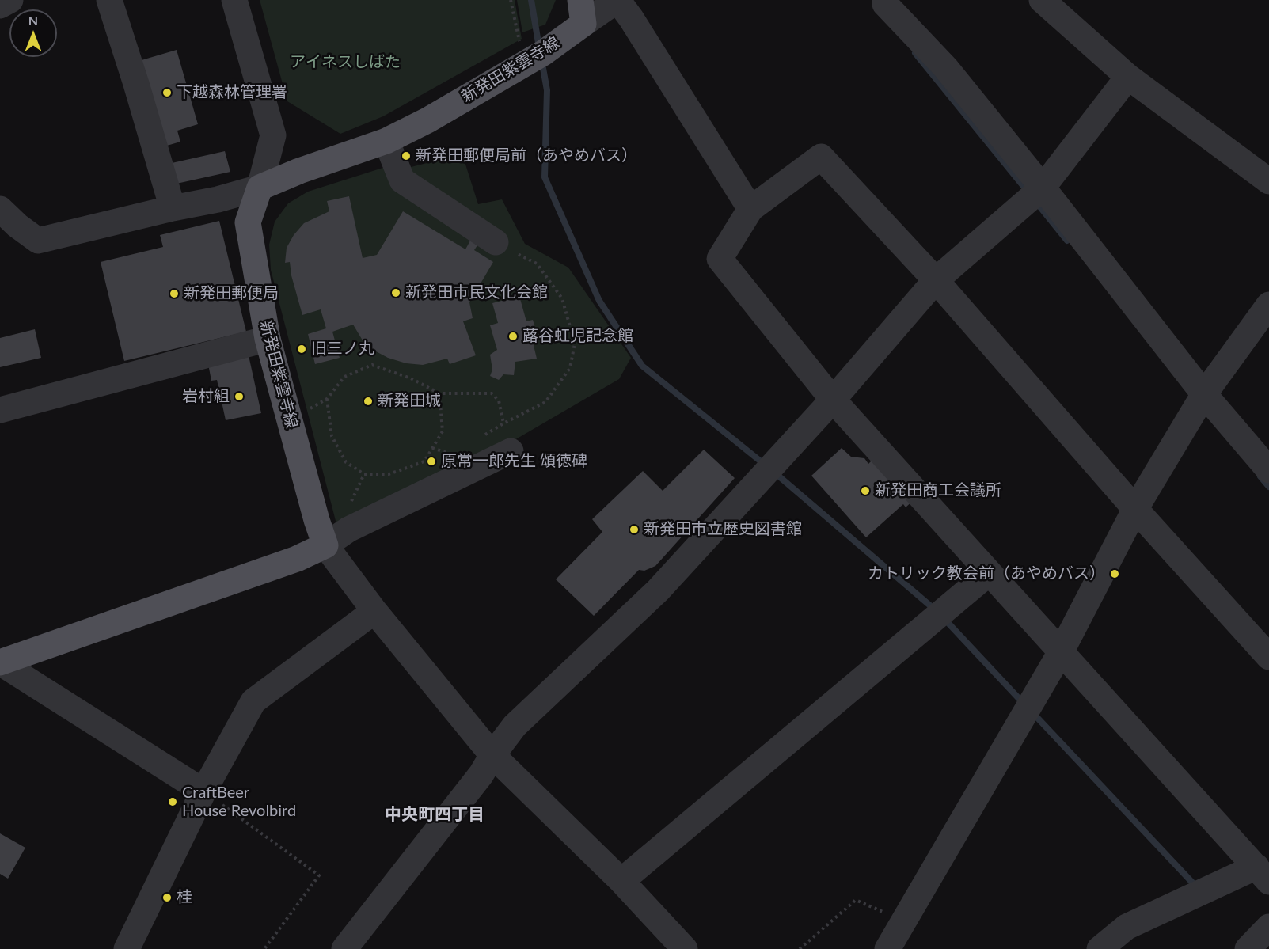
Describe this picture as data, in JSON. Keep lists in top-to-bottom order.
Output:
{
  "streets": {
    "main road": ["新発田紫雲寺線"]
  },
  "districts": ["中央町四丁目"],
  "parks": ["アイネスしばた"],
  "places": [
    "下越森林管理署",
    "新発田郵便局前（あやめバス）",
    "新発田市民文化会館",
    "新発田郵便局",
    "蕗谷虹児記念館",
    "旧三ノ丸",
    "岩村組",
    "新発田城",
    "原常一郎先生 頌徳碑",
    "新発田商工会議所",
    "新発田市立歴史図書館",
    "カトリック教会前（あやめバス）",
    "CraftBeer House Revolbird",
    "桂"
  ],
  "north": "top"
}
